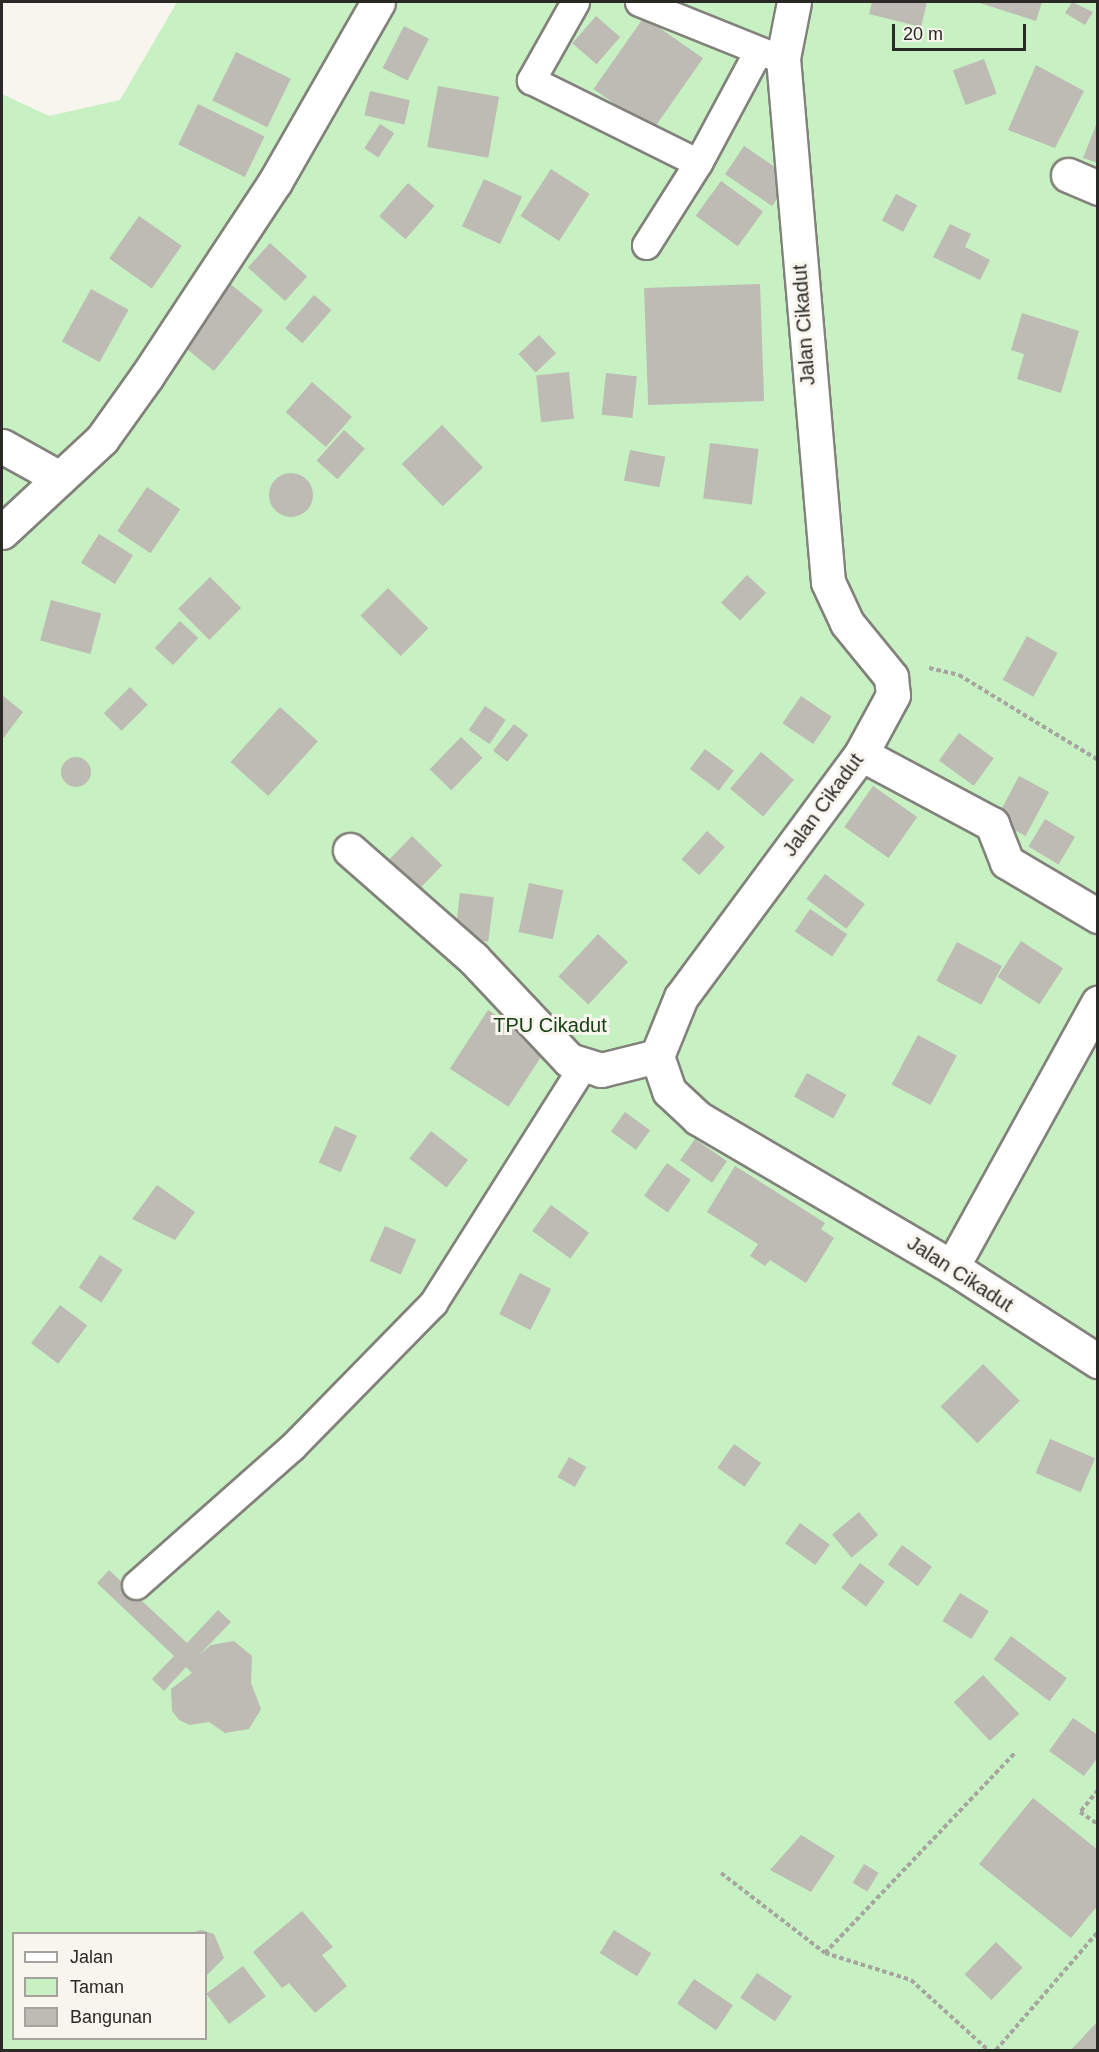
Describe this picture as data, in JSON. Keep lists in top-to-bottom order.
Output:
{
  "streets": {
    "street": ["Jalan Cikadut"]
  },
  "parks": ["TPU Cikadut"],
  "legend": ["Jalan", "Taman", "Bangunan"],
  "scale_bar": "20 m"
}
